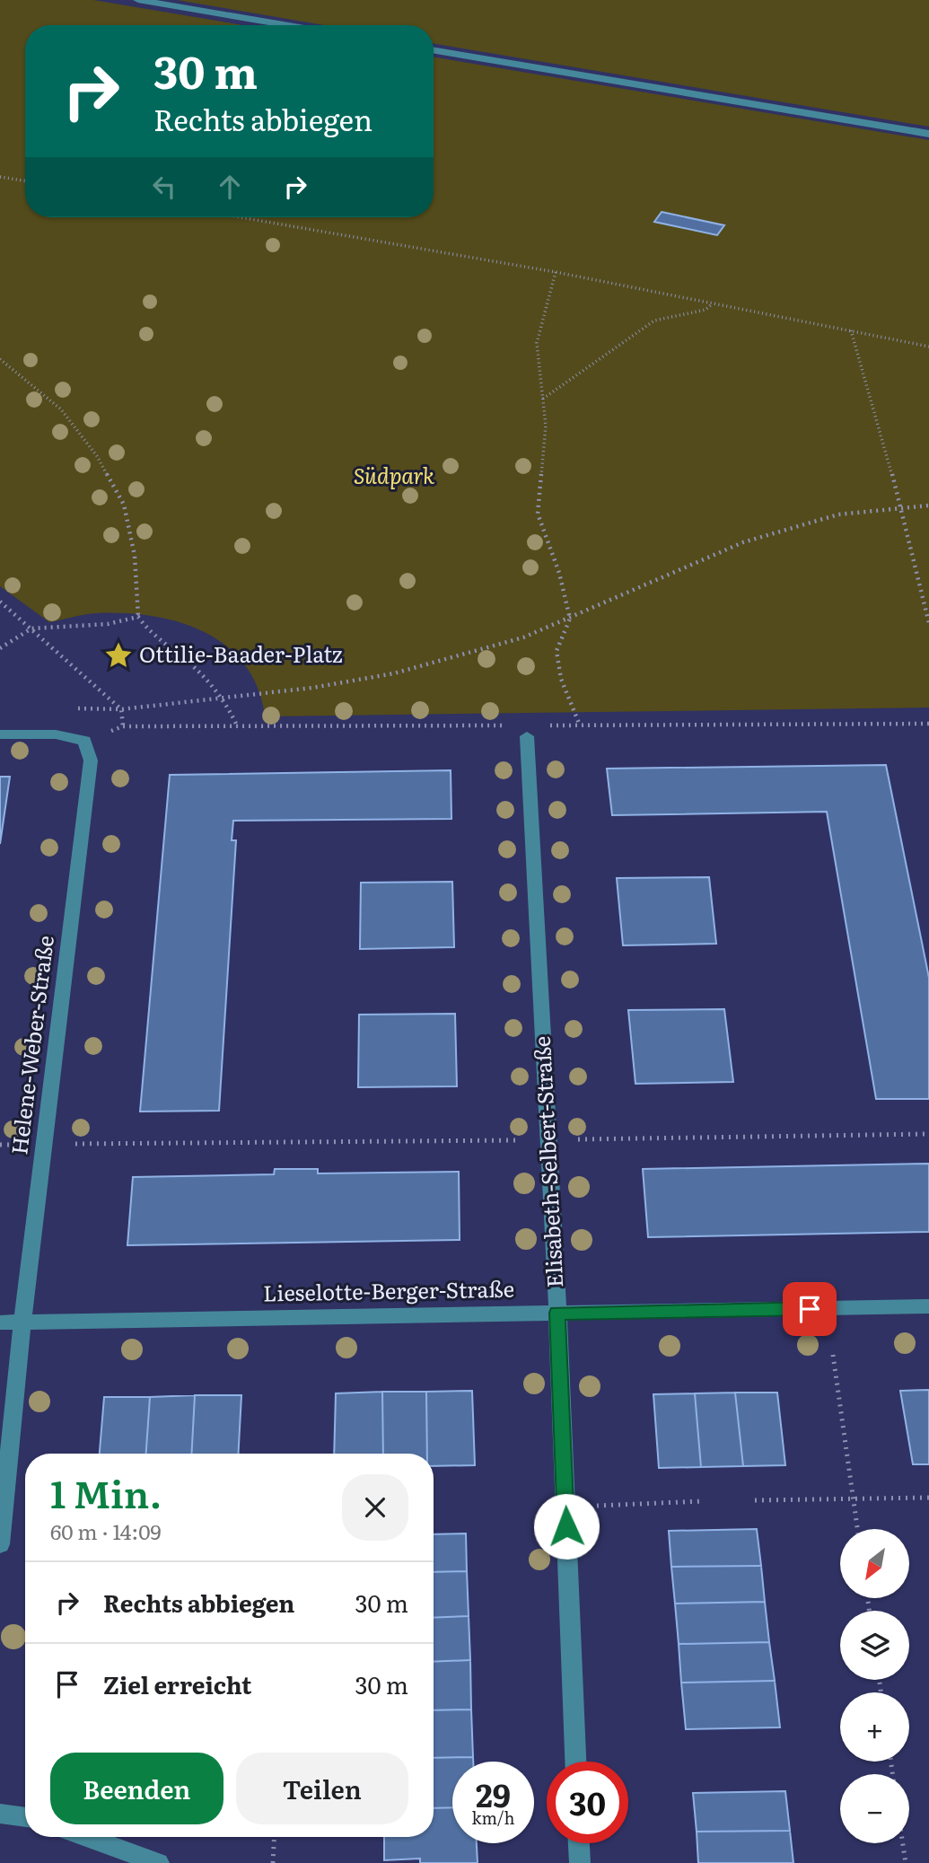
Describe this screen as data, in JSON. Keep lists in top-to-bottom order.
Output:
{
  "streets": {
    "street": ["Helene-Weber-Straße", "Elisabeth-Selbert-Straße", "Lieselotte-Berger-Straße"]
  },
  "crossings": [
    ["Helene-Weber-Straße", "Lieselotte-Berger-Straße"],
    ["Elisabeth-Selbert-Straße", "Lieselotte-Berger-Straße"]
  ],
  "parks": ["Südpark"],
  "places": {
    "place": ["Ottilie-Baader-Platz"]
  },
  "north": "bottom left",
  "page": {
    "turn": ["30 m", "Rechts abbiegen"],
    "heading": ["1 Min.", "60 m · 14:09"],
    "map_buttons": ["+", "−"],
    "list": [
      {
        "name": "Rechts abbiegen",
        "value": "30 m"
      },
      {
        "name": "Ziel erreicht",
        "value": "30 m"
      }
    ],
    "buttons": ["Beenden", "Teilen"],
    "speed": "29 km/h",
    "limit": "30"
  }
}
